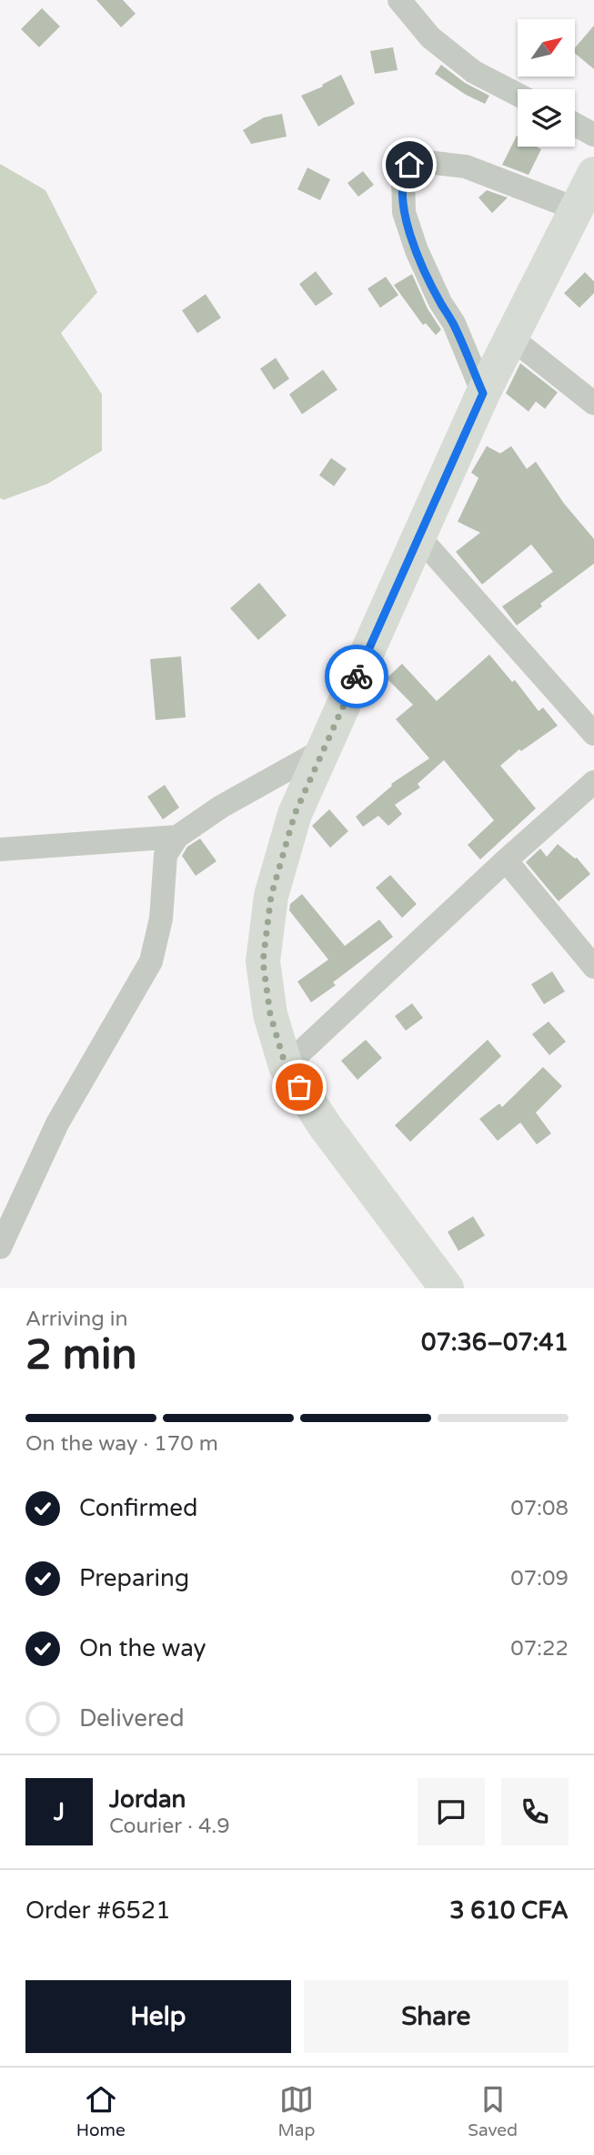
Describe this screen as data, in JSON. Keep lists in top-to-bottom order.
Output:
{
  "north": "top right",
  "page": {
    "heading": ["2 min", "Arriving in", "07:36–07:41"],
    "panel": [
      "Jordan",
      "Courier · 4.9",
      "Order #6521",
      "3 610 CFA"
    ],
    "bar": "On the way · 170 m",
    "list": [
      ["Confirmed", "07:08"],
      ["Preparing", "07:09"],
      ["On the way", "07:22"],
      "Delivered"
    ],
    "round": "J",
    "buttons": ["Help", "Share"],
    "tabs": ["Home", "Map", "Saved"]
  }
}
